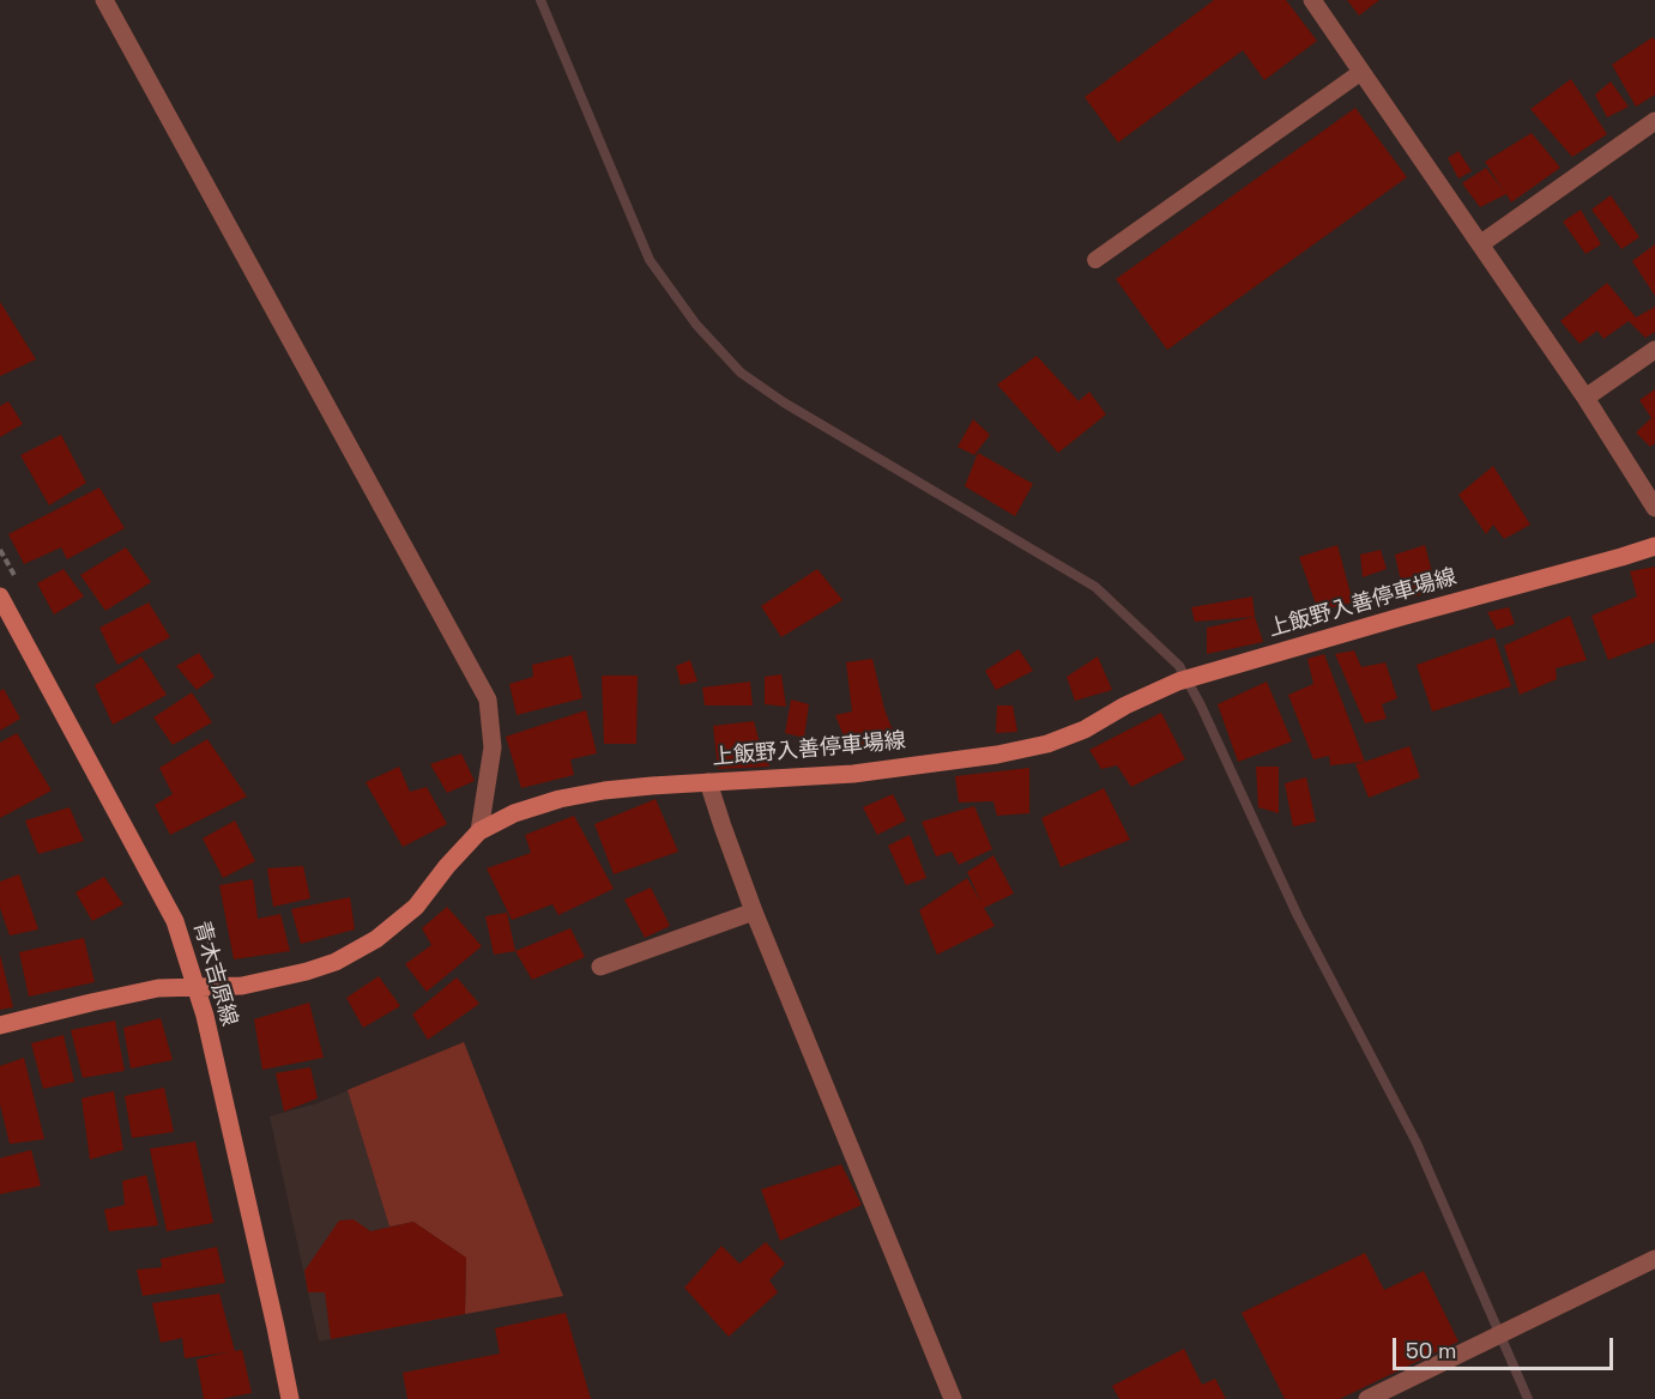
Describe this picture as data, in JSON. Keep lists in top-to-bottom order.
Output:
{
  "streets": {
    "main road": ["上飯野入善停車場線", "青木吉原線"]
  },
  "crossings": [
    ["上飯野入善停車場線", "青木吉原線"]
  ],
  "scale_bar": "50 m"
}
